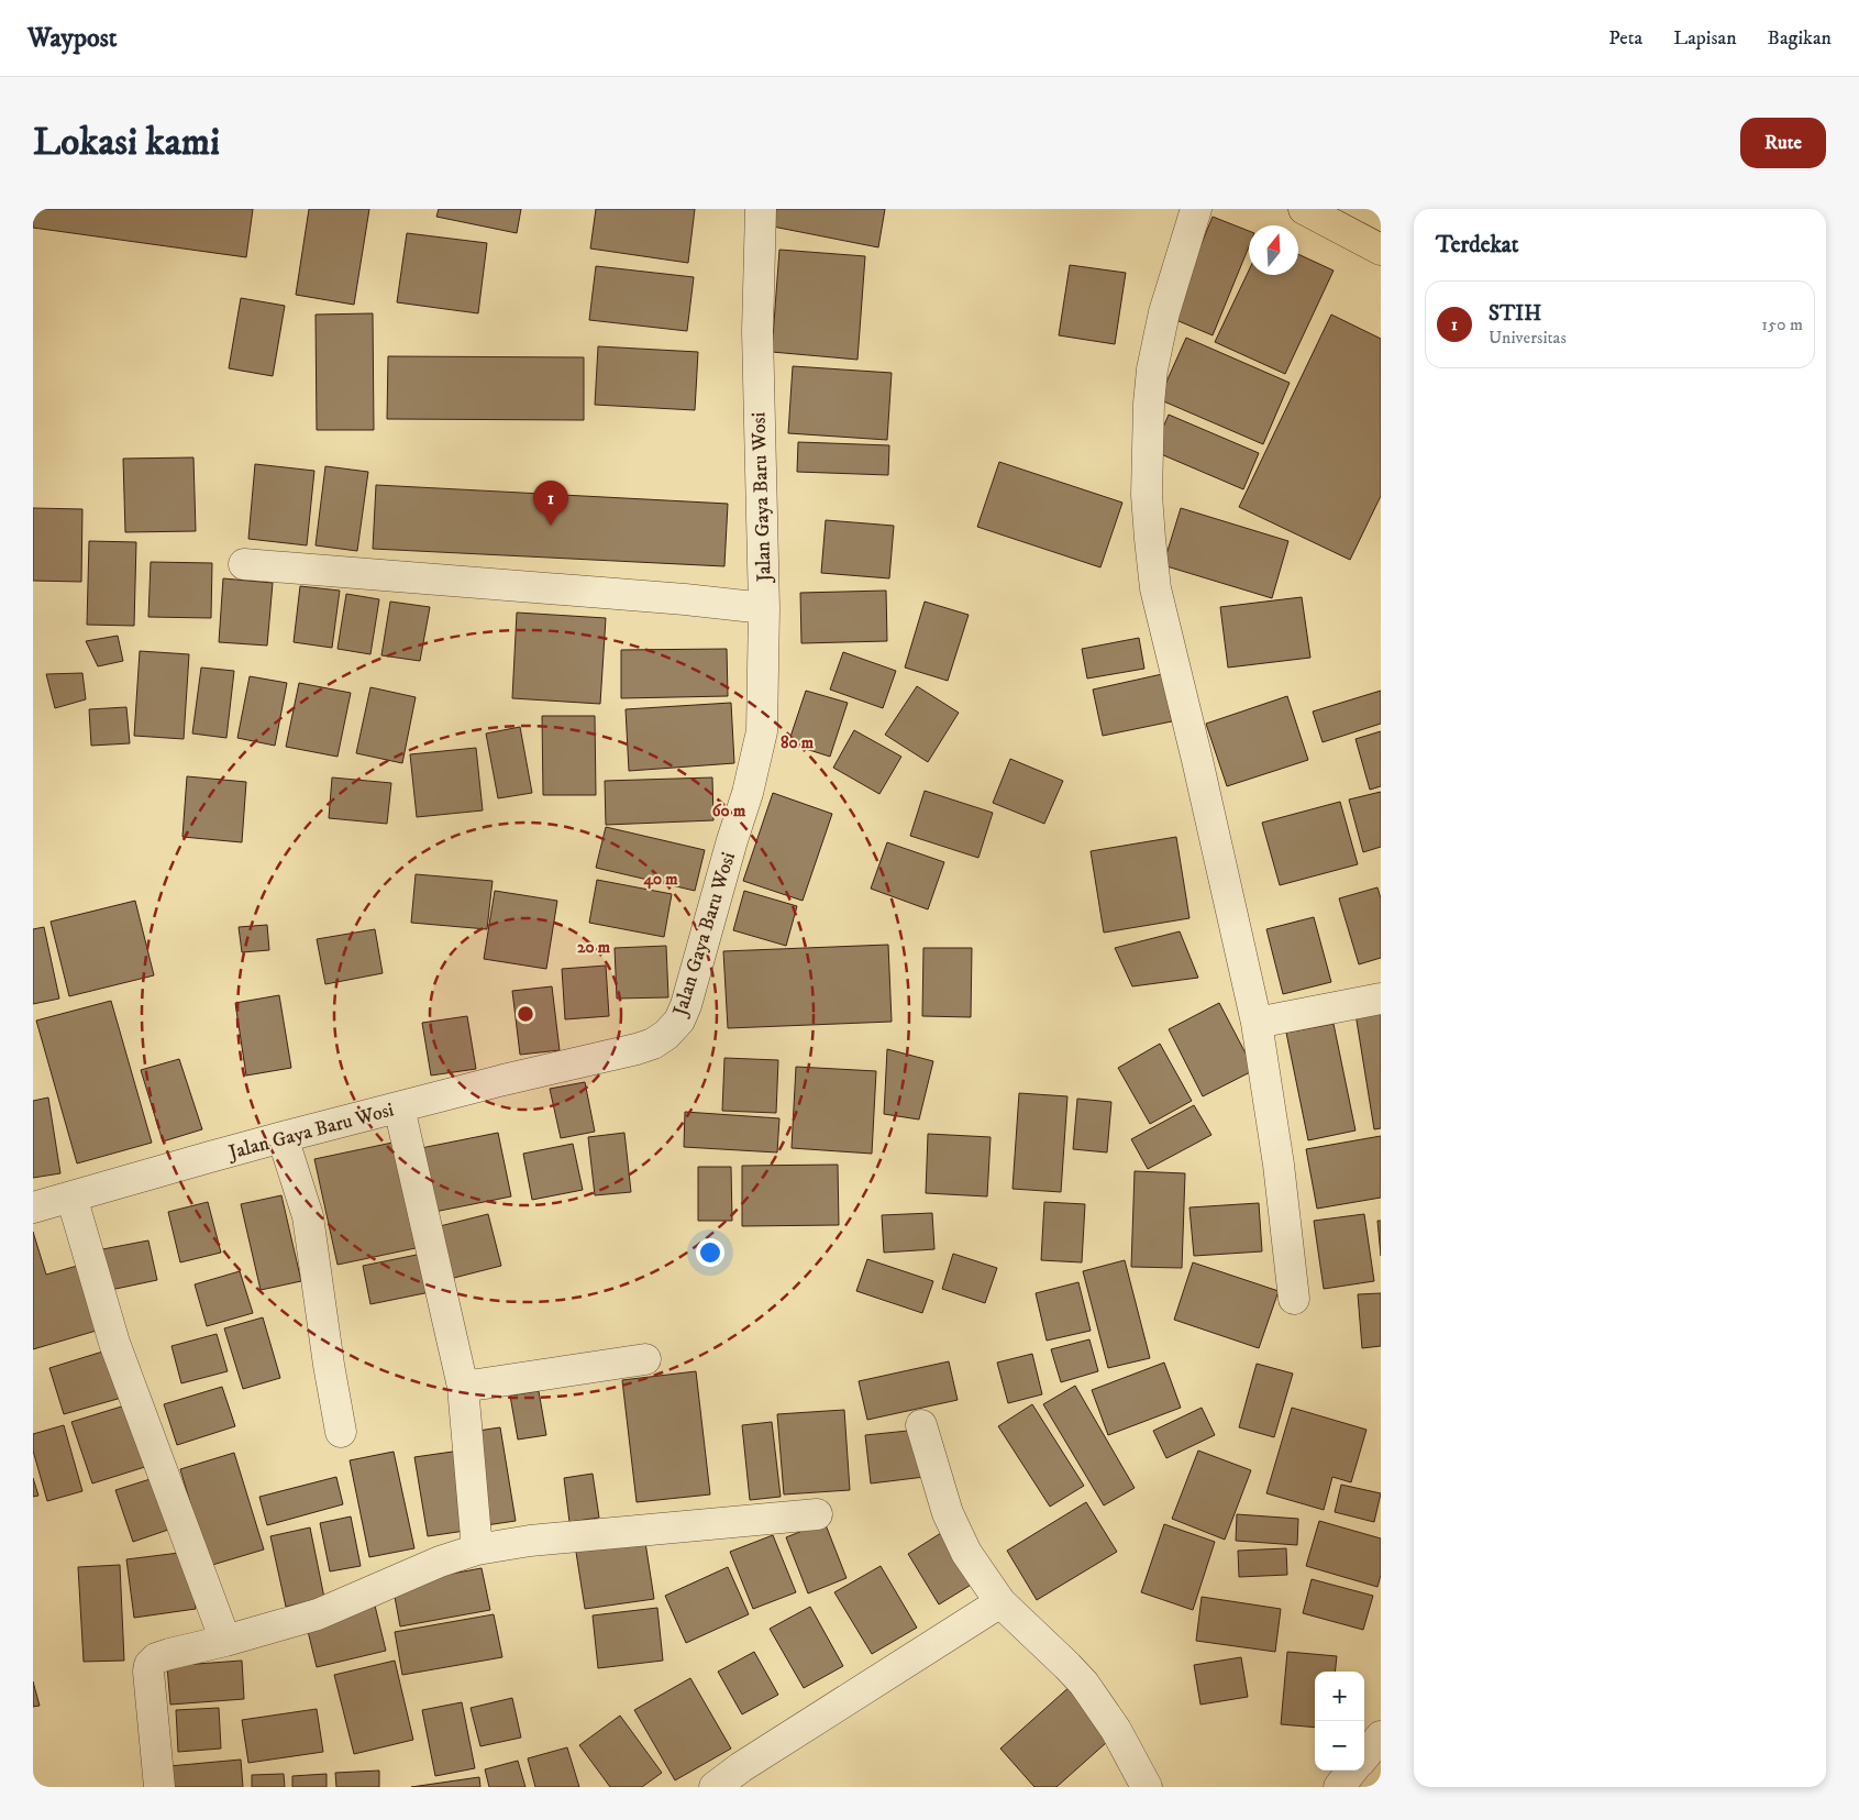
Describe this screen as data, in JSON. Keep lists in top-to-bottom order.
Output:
{
  "streets": {
    "street": ["Jalan Gaya Baru Wosi"]
  },
  "north": "top",
  "page": {
    "header": "Waypost",
    "nav": ["Peta", "Lapisan", "Bagikan"],
    "buttons": "Rute",
    "title": "Lokasi kami",
    "heading": "Terdekat",
    "list": [
      {
        "mark": "1",
        "name": "STIH",
        "note": "Universitas",
        "value": "150 m"
      }
    ],
    "pins": "1",
    "map_buttons": ["+", "−"]
  },
  "rings": [
    "80 m",
    "60 m",
    "40 m",
    "20 m"
  ]
}
